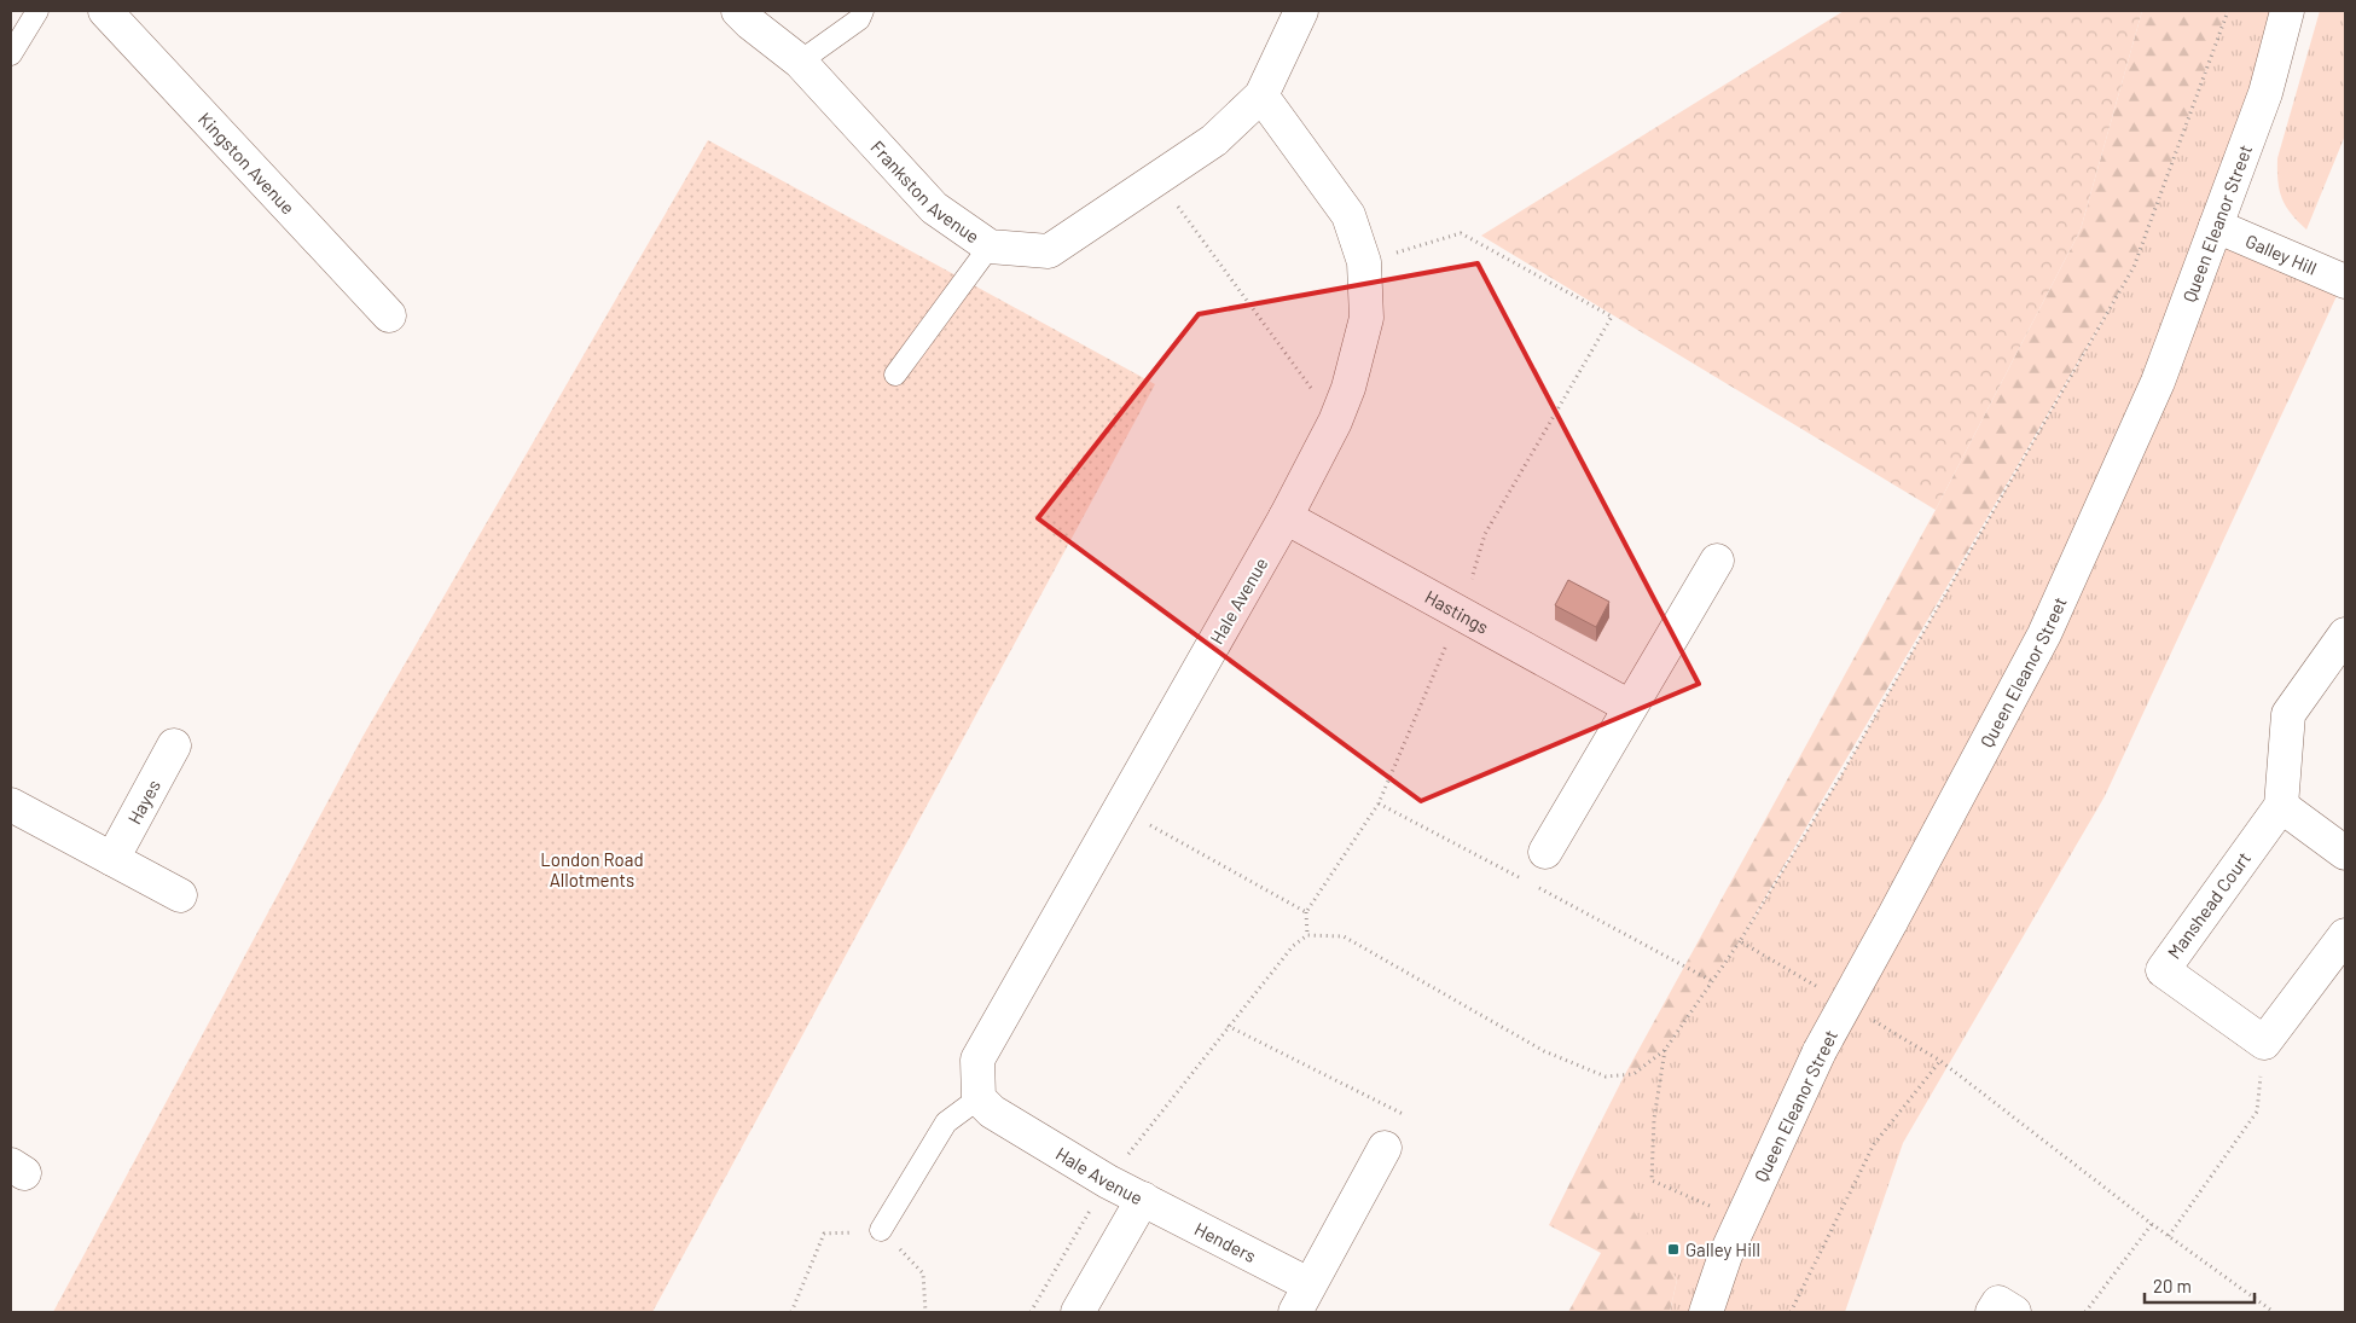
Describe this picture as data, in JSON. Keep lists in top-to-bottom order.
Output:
{
  "streets": {
    "street": [
      "Kingston Avenue",
      "Frankston Avenue",
      "Queen Eleanor Street",
      "Galley Hill",
      "Hale Avenue",
      "Hastings",
      "Hayes",
      "Manshead Court",
      "Henders"
    ]
  },
  "crossings": [
    ["Frankston Avenue", "Hale Avenue"],
    ["Queen Eleanor Street", "Galley Hill"],
    ["Hale Avenue", "Hastings"],
    ["Hale Avenue", "Henders"]
  ],
  "parks": ["London Road Allotments"],
  "places": {
    "transit": ["Galley Hill"]
  },
  "scale_bar": "20 m"
}
